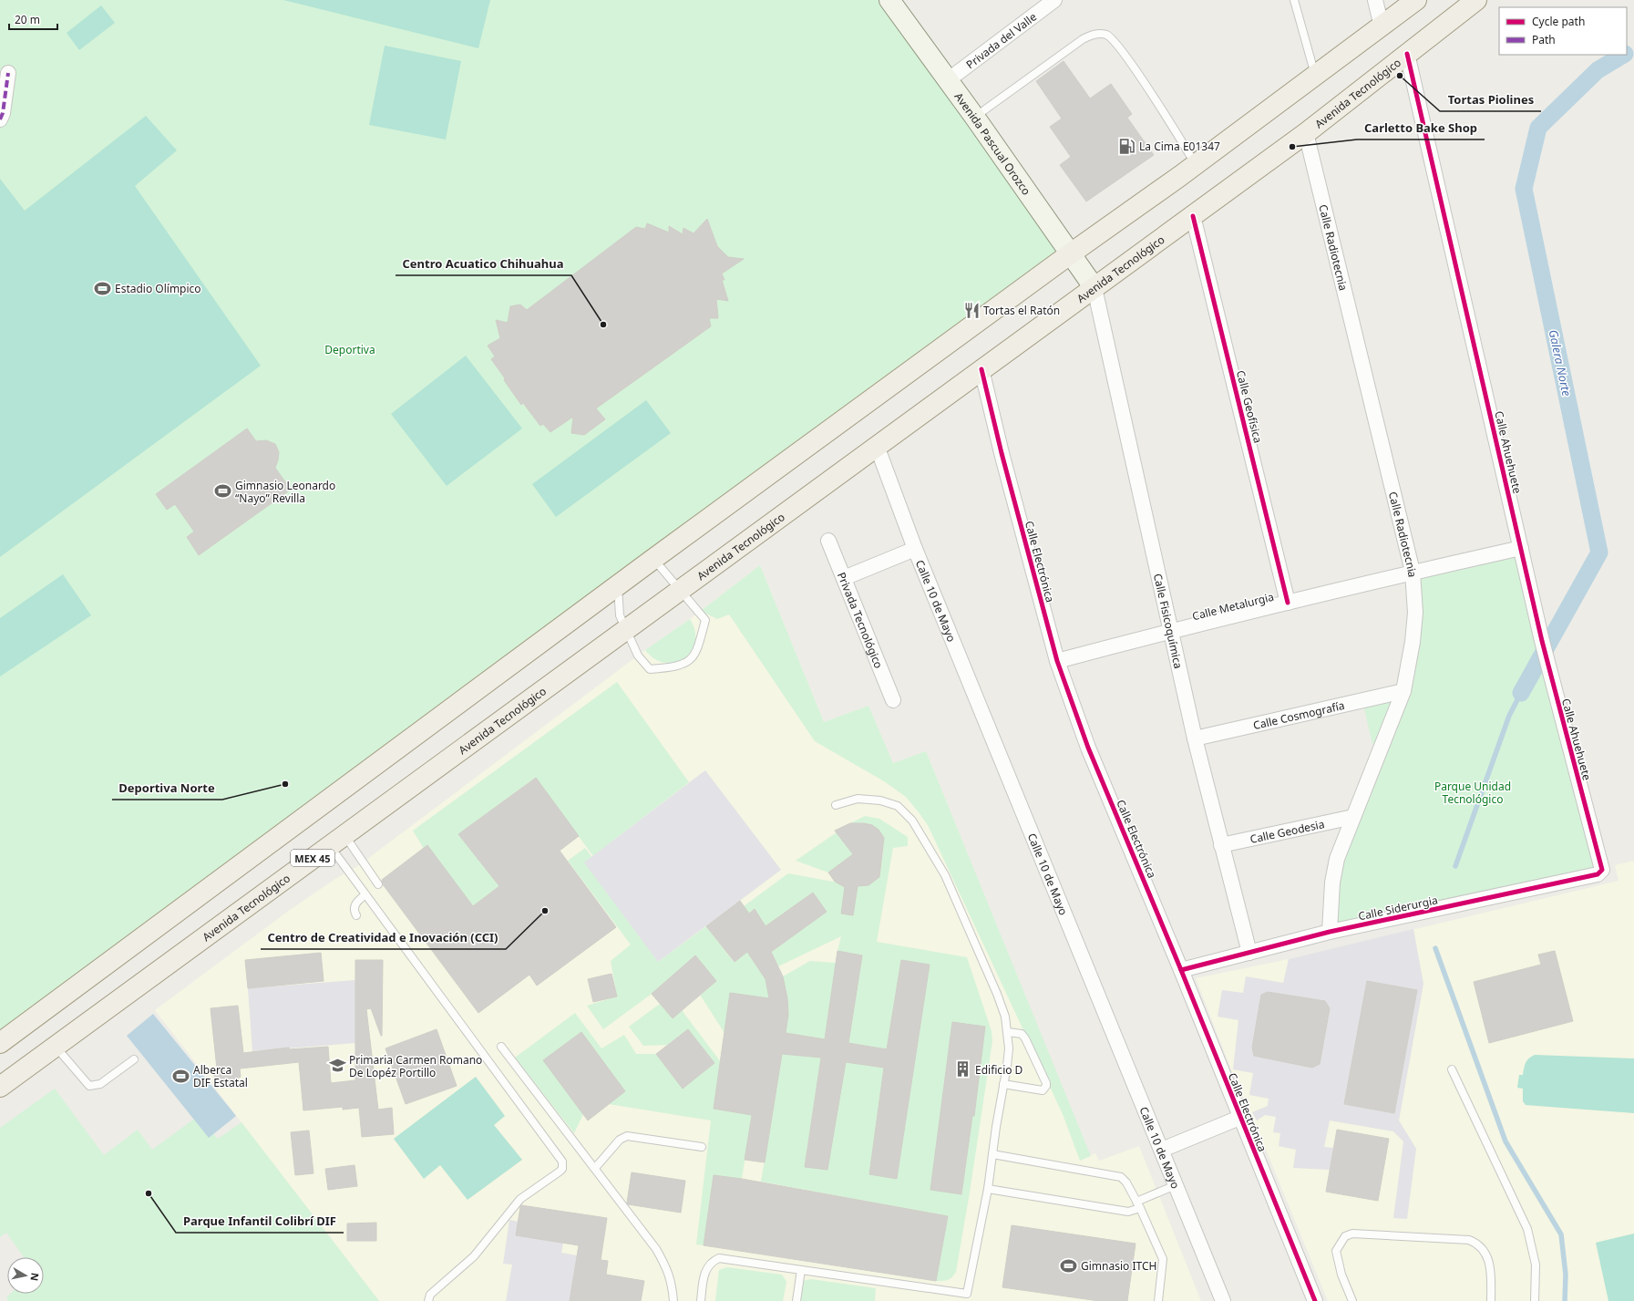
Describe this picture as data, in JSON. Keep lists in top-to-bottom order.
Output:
{
  "streets": {
    "main road": ["Avenida Tecnológico", "Avenida Pascual Orozco", "MEX 45"],
    "street": [
      "Privada del Valle",
      "Calle Radiotecnia",
      "Calle Geofísica",
      "Calle Ahuehuete",
      "Calle Electrónica",
      "Calle 10 de Mayo",
      "Calle Metalurgia",
      "Privada Tecnológico",
      "Calle Fisicoquímica",
      "Calle Cosmografía",
      "Calle Geodesia",
      "Calle Siderurgia"
    ]
  },
  "crossings": [
    ["Privada del Valle", "Avenida Pascual Orozco"],
    ["Avenida Tecnológico", "Avenida Pascual Orozco"],
    ["Avenida Tecnológico", "Calle Radiotecnia"],
    ["Avenida Tecnológico", "Calle Geofísica"],
    ["Avenida Tecnológico", "Calle Ahuehuete"],
    ["Avenida Tecnológico", "Calle Electrónica"],
    ["Avenida Tecnológico", "Calle 10 de Mayo"],
    ["Avenida Tecnológico", "Calle Fisicoquímica"],
    ["Avenida Pascual Orozco", "Calle Fisicoquímica"],
    ["Calle Radiotecnia", "Calle Metalurgia"],
    ["Calle Radiotecnia", "Calle Cosmografía"],
    ["Calle Radiotecnia", "Calle Geodesia"],
    ["Calle Radiotecnia", "Calle Siderurgia"],
    ["Calle Geofísica", "Calle Metalurgia"],
    ["Calle Ahuehuete", "Calle Metalurgia"],
    ["Calle Ahuehuete", "Calle Siderurgia"],
    ["Calle Electrónica", "Calle Metalurgia"],
    ["Calle Electrónica", "Calle Siderurgia"],
    ["Calle Metalurgia", "Calle Fisicoquímica"],
    ["Calle Fisicoquímica", "Calle Cosmografía"],
    ["Calle Fisicoquímica", "Calle Geodesia"],
    ["Calle Fisicoquímica", "Calle Siderurgia"]
  ],
  "water": ["Galera Norte"],
  "parks": ["Deportiva", "Parque Unidad Tecnológico"],
  "places": {
    "other": [
      "Tortas Piolines",
      "Carletto Bake Shop",
      "Centro Acuatico Chihuahua",
      "Deportiva Norte",
      "Centro de Creatividad e Inovación (CCI)",
      "Parque Infantil Colibrí DIF"
    ],
    "fuel station": ["La Cima E01347"],
    "sports": [
      "Estadio Olímpico",
      "Gimnasio Leonardo “Nayo” Revilla",
      "Alberca DIF Estatal",
      "Gimnasio ITCH"
    ],
    "restaurant": ["Tortas el Ratón"],
    "school or university": ["Primaria Carmen Romano De Lopéz Portillo"],
    "building": ["Edificio D"]
  },
  "legend": ["Cycle path", "Path"],
  "scale_bar": "20 m",
  "north": "right"
}
